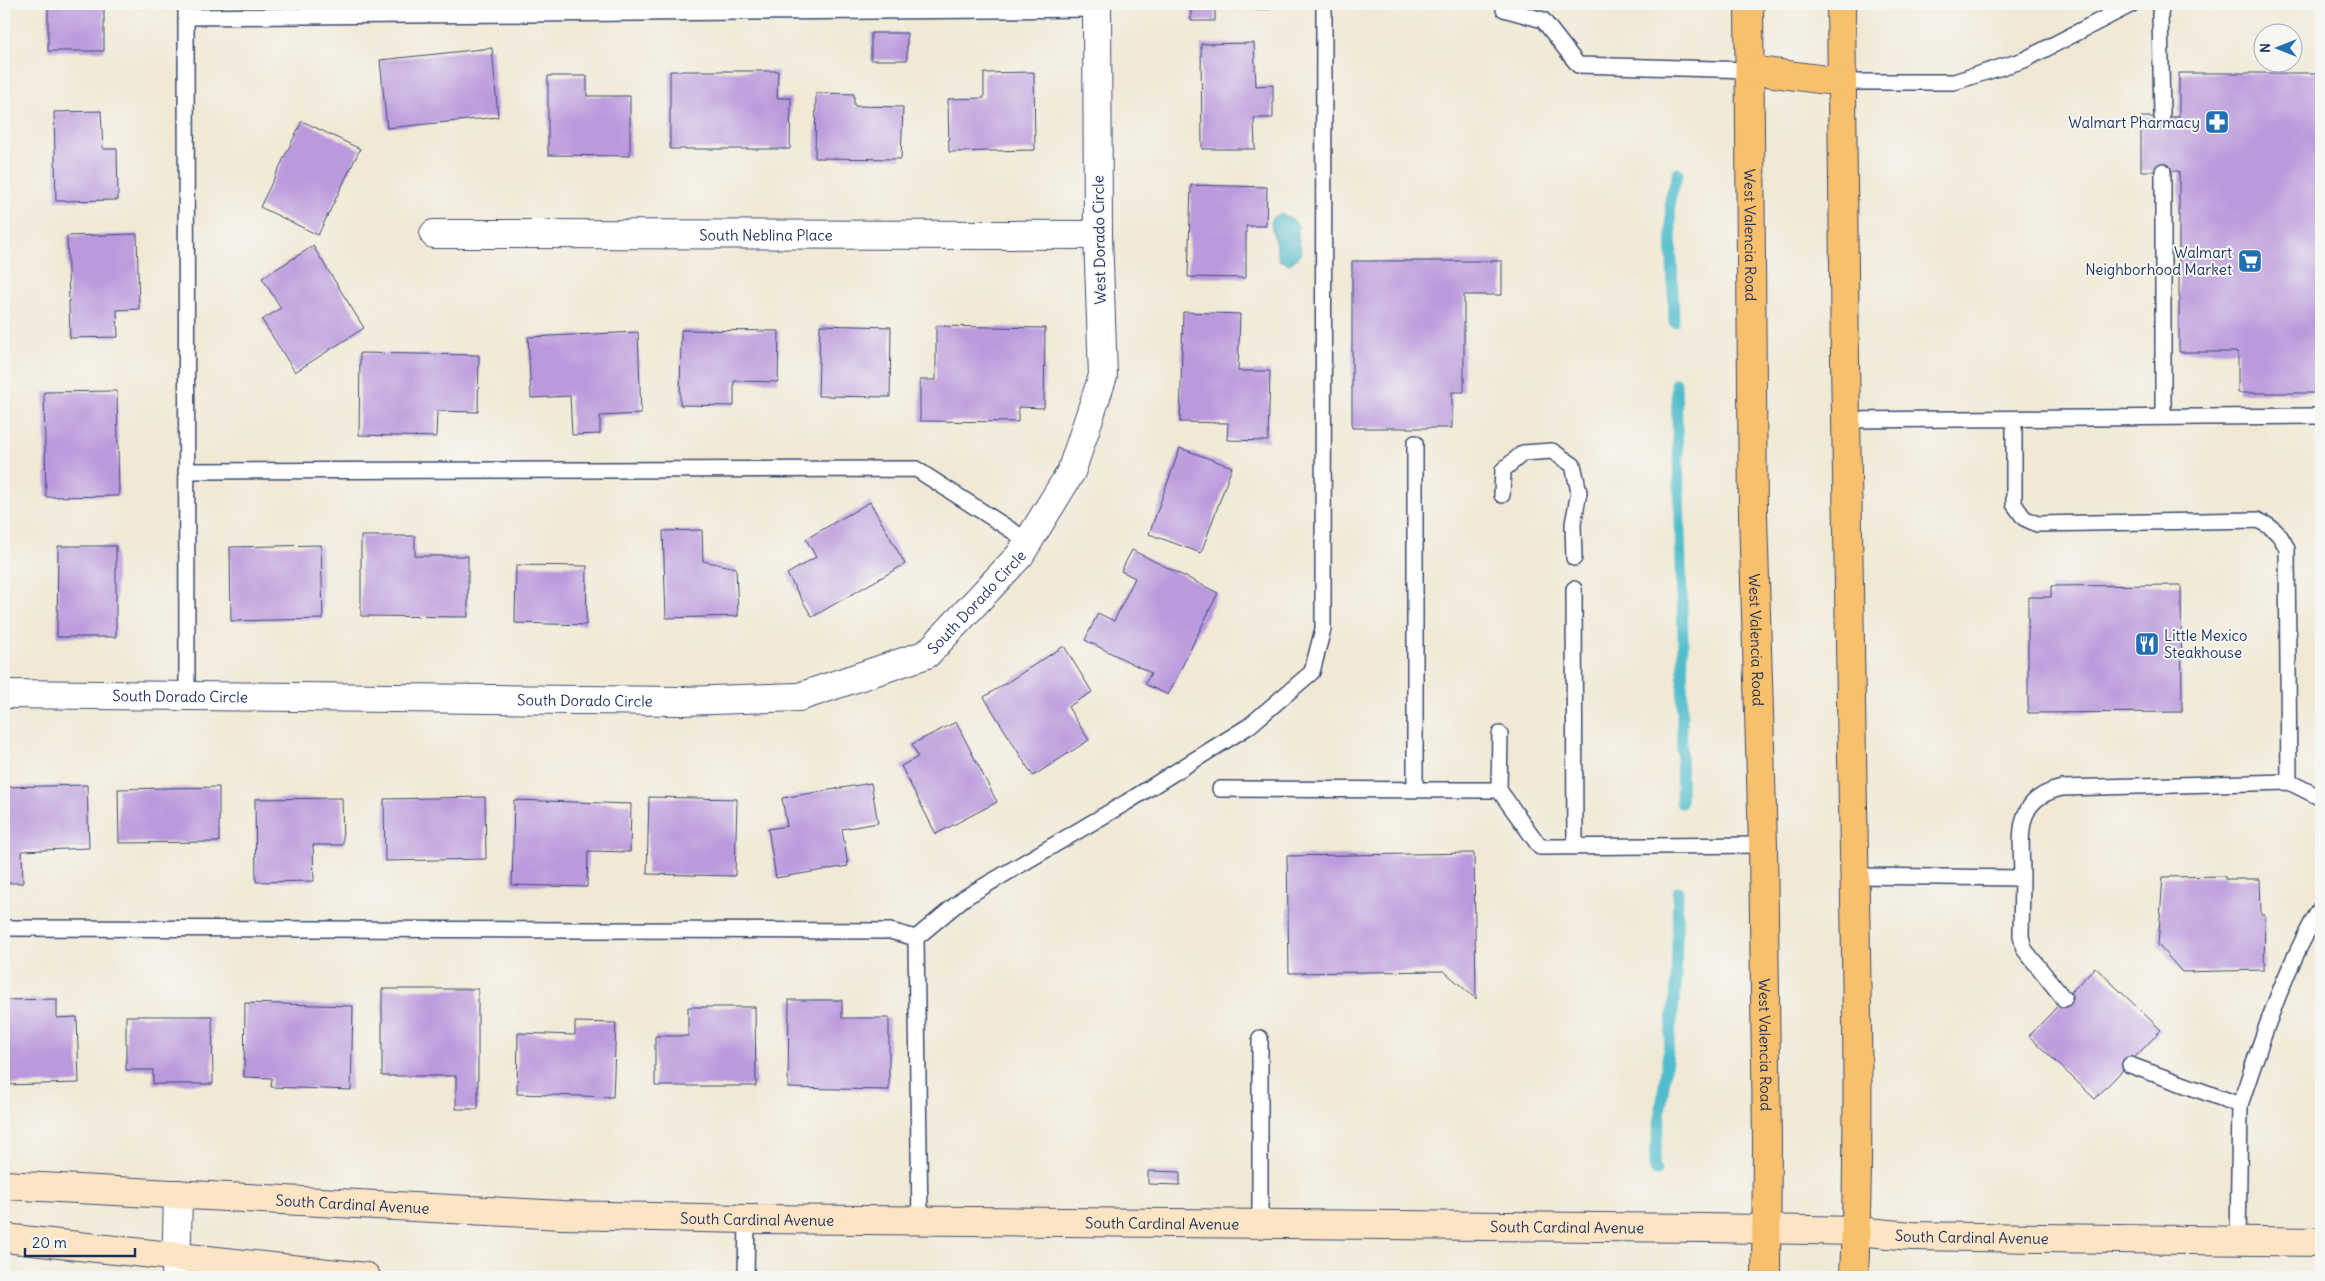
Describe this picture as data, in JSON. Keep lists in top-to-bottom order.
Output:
{
  "streets": {
    "main road": ["West Valencia Road", "South Cardinal Avenue"],
    "street": ["South Neblina Place", "West Dorado Circle", "South Dorado Circle"]
  },
  "crossings": [
    ["South Neblina Place", "West Dorado Circle"],
    ["West Valencia Road", "South Cardinal Avenue"],
    ["West Dorado Circle", "South Dorado Circle"]
  ],
  "places": {
    "pharmacy": ["Walmart Pharmacy"],
    "supermarket": ["Walmart Neighborhood Market"],
    "restaurant": ["Little Mexico Steakhouse"]
  },
  "scale_bar": "20 m",
  "north": "left"
}
